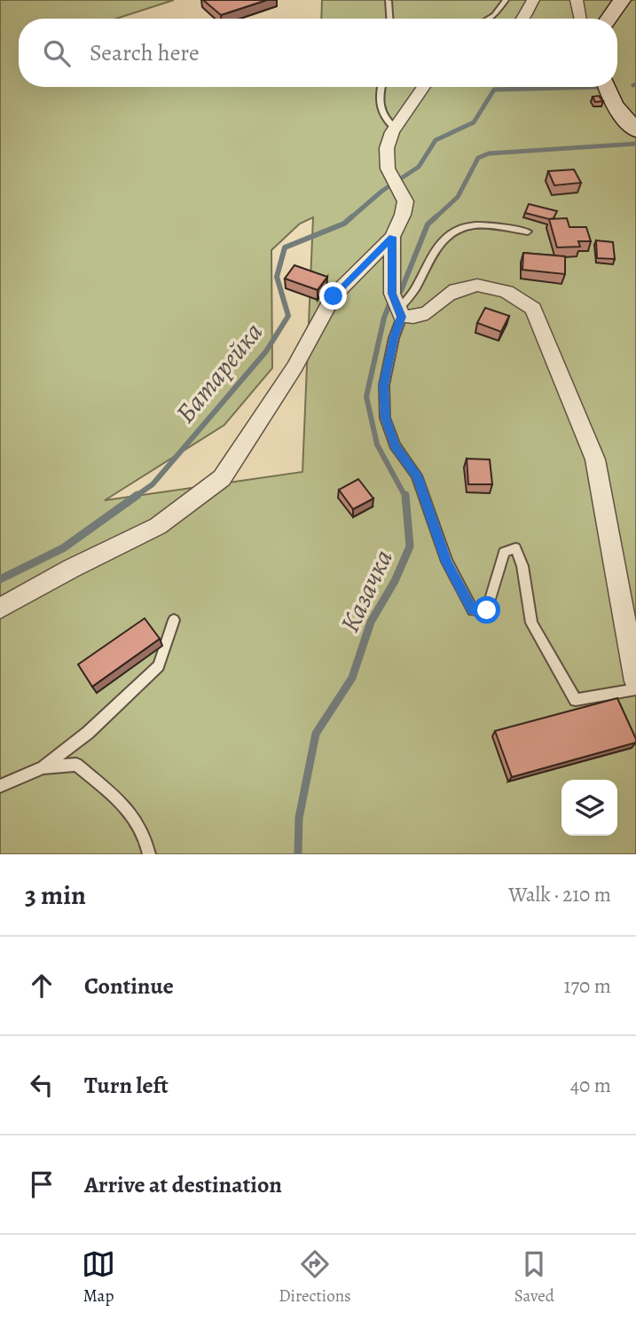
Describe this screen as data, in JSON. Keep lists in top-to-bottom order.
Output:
{
  "water": ["Батарейка", "Казачка"],
  "page": {
    "search": "Search here",
    "heading": ["3 min", "Walk · 210 m"],
    "list": [
      ["Continue", "170 m"],
      ["Turn left", "40 m"],
      "Arrive at destination"
    ],
    "nav": ["Map", "Directions", "Saved"]
  }
}
